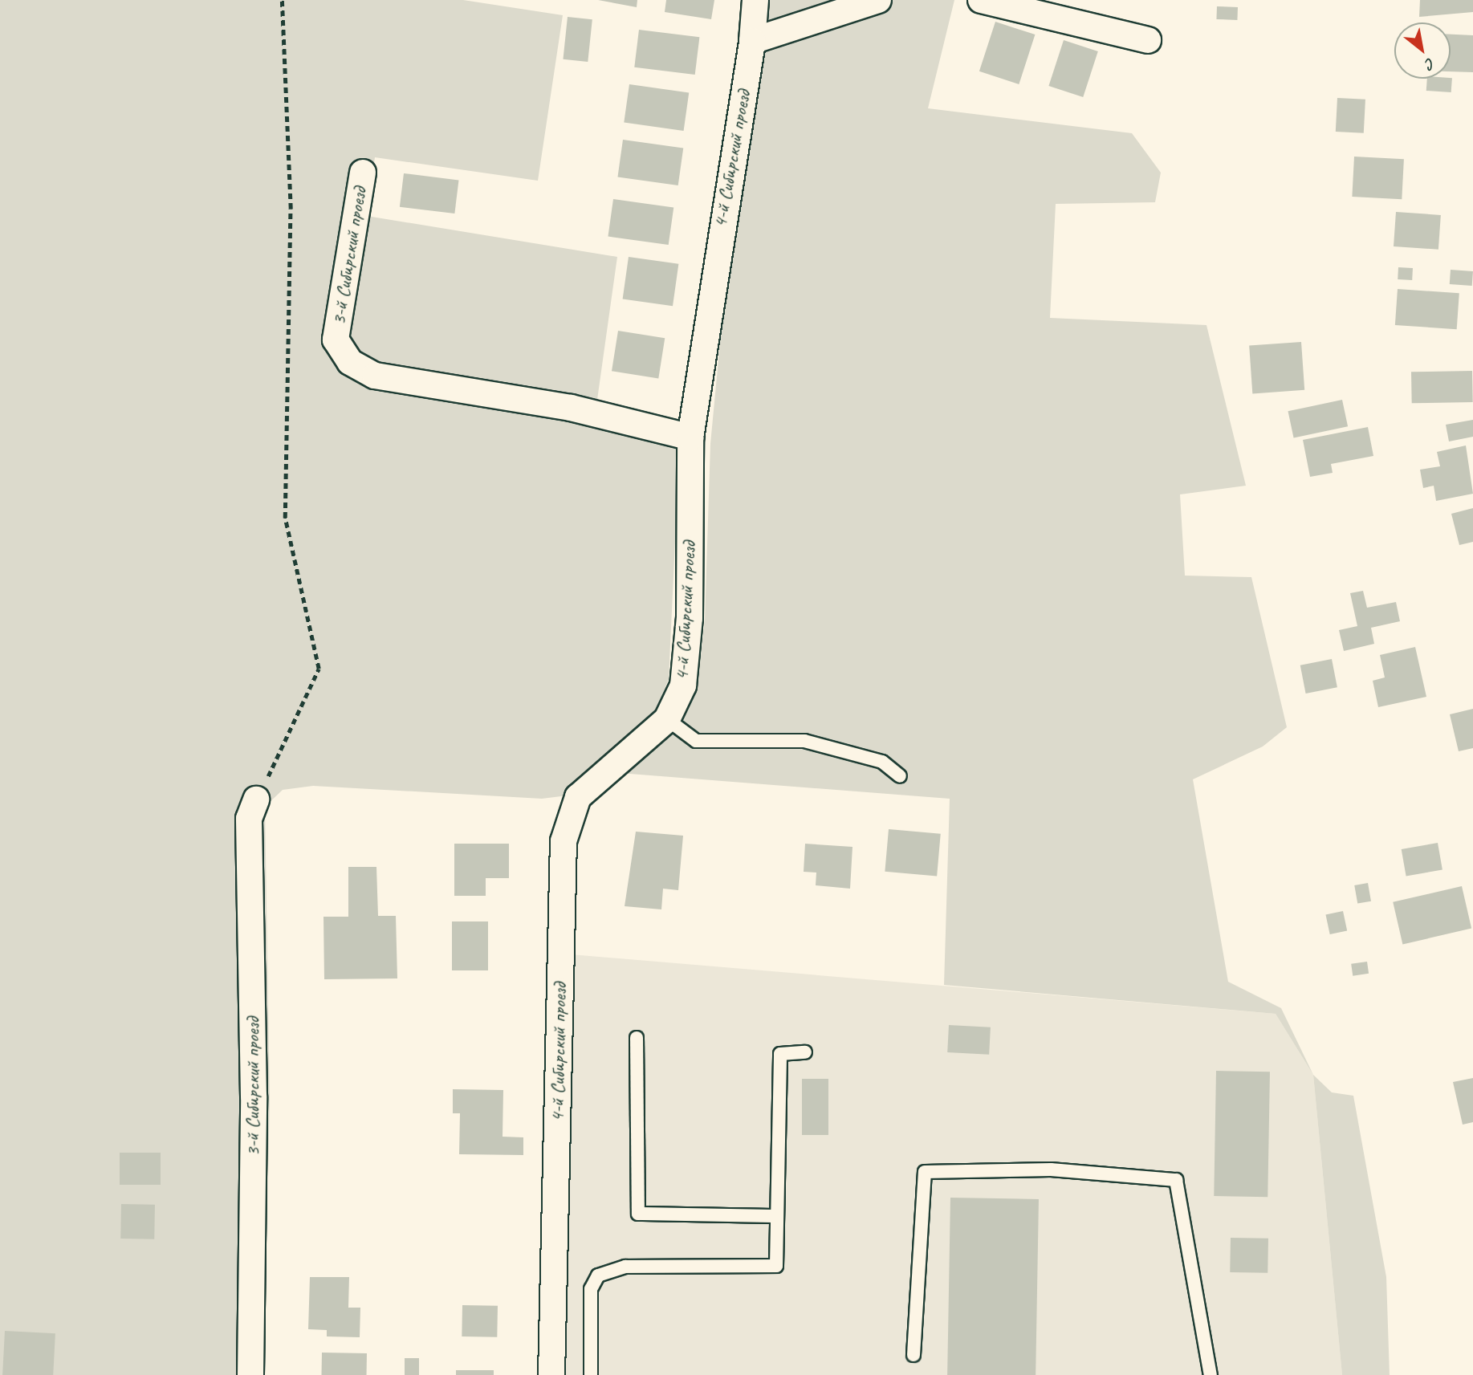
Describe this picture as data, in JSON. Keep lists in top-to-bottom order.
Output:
{
  "streets": {
    "street": ["4-й Сибирский проезд", "3-й Сибирский проезд"]
  },
  "crossings": [
    ["4-й Сибирский проезд", "3-й Сибирский проезд"]
  ],
  "north": "bottom right"
}
